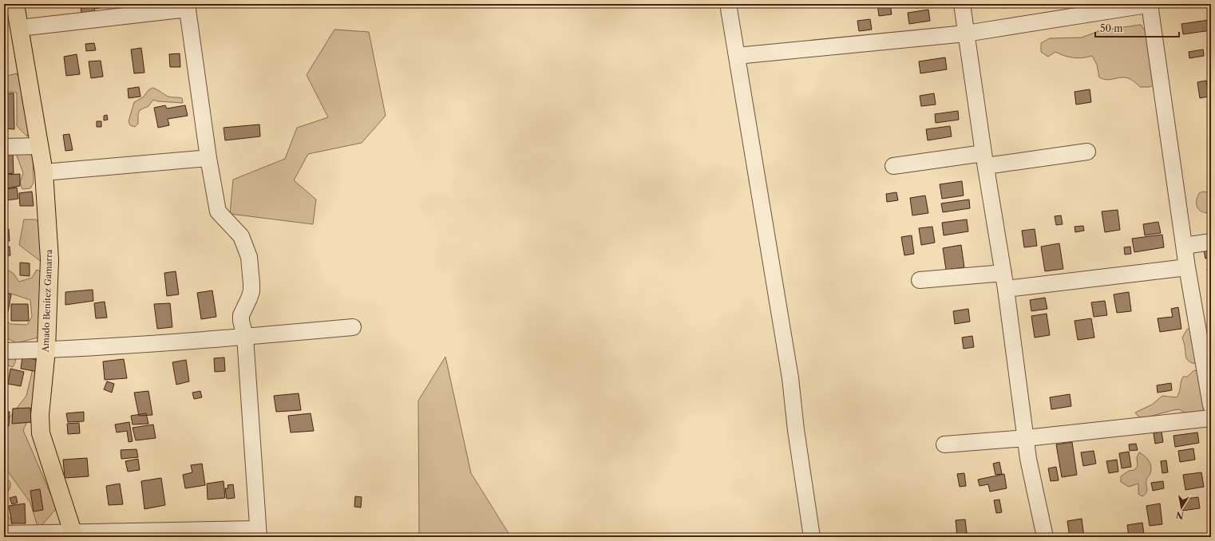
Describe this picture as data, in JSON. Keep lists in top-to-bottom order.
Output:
{
  "streets": {
    "main road": ["Amado Benítez Gamarra"]
  },
  "scale_bar": "50 m",
  "north": "bottom"
}
